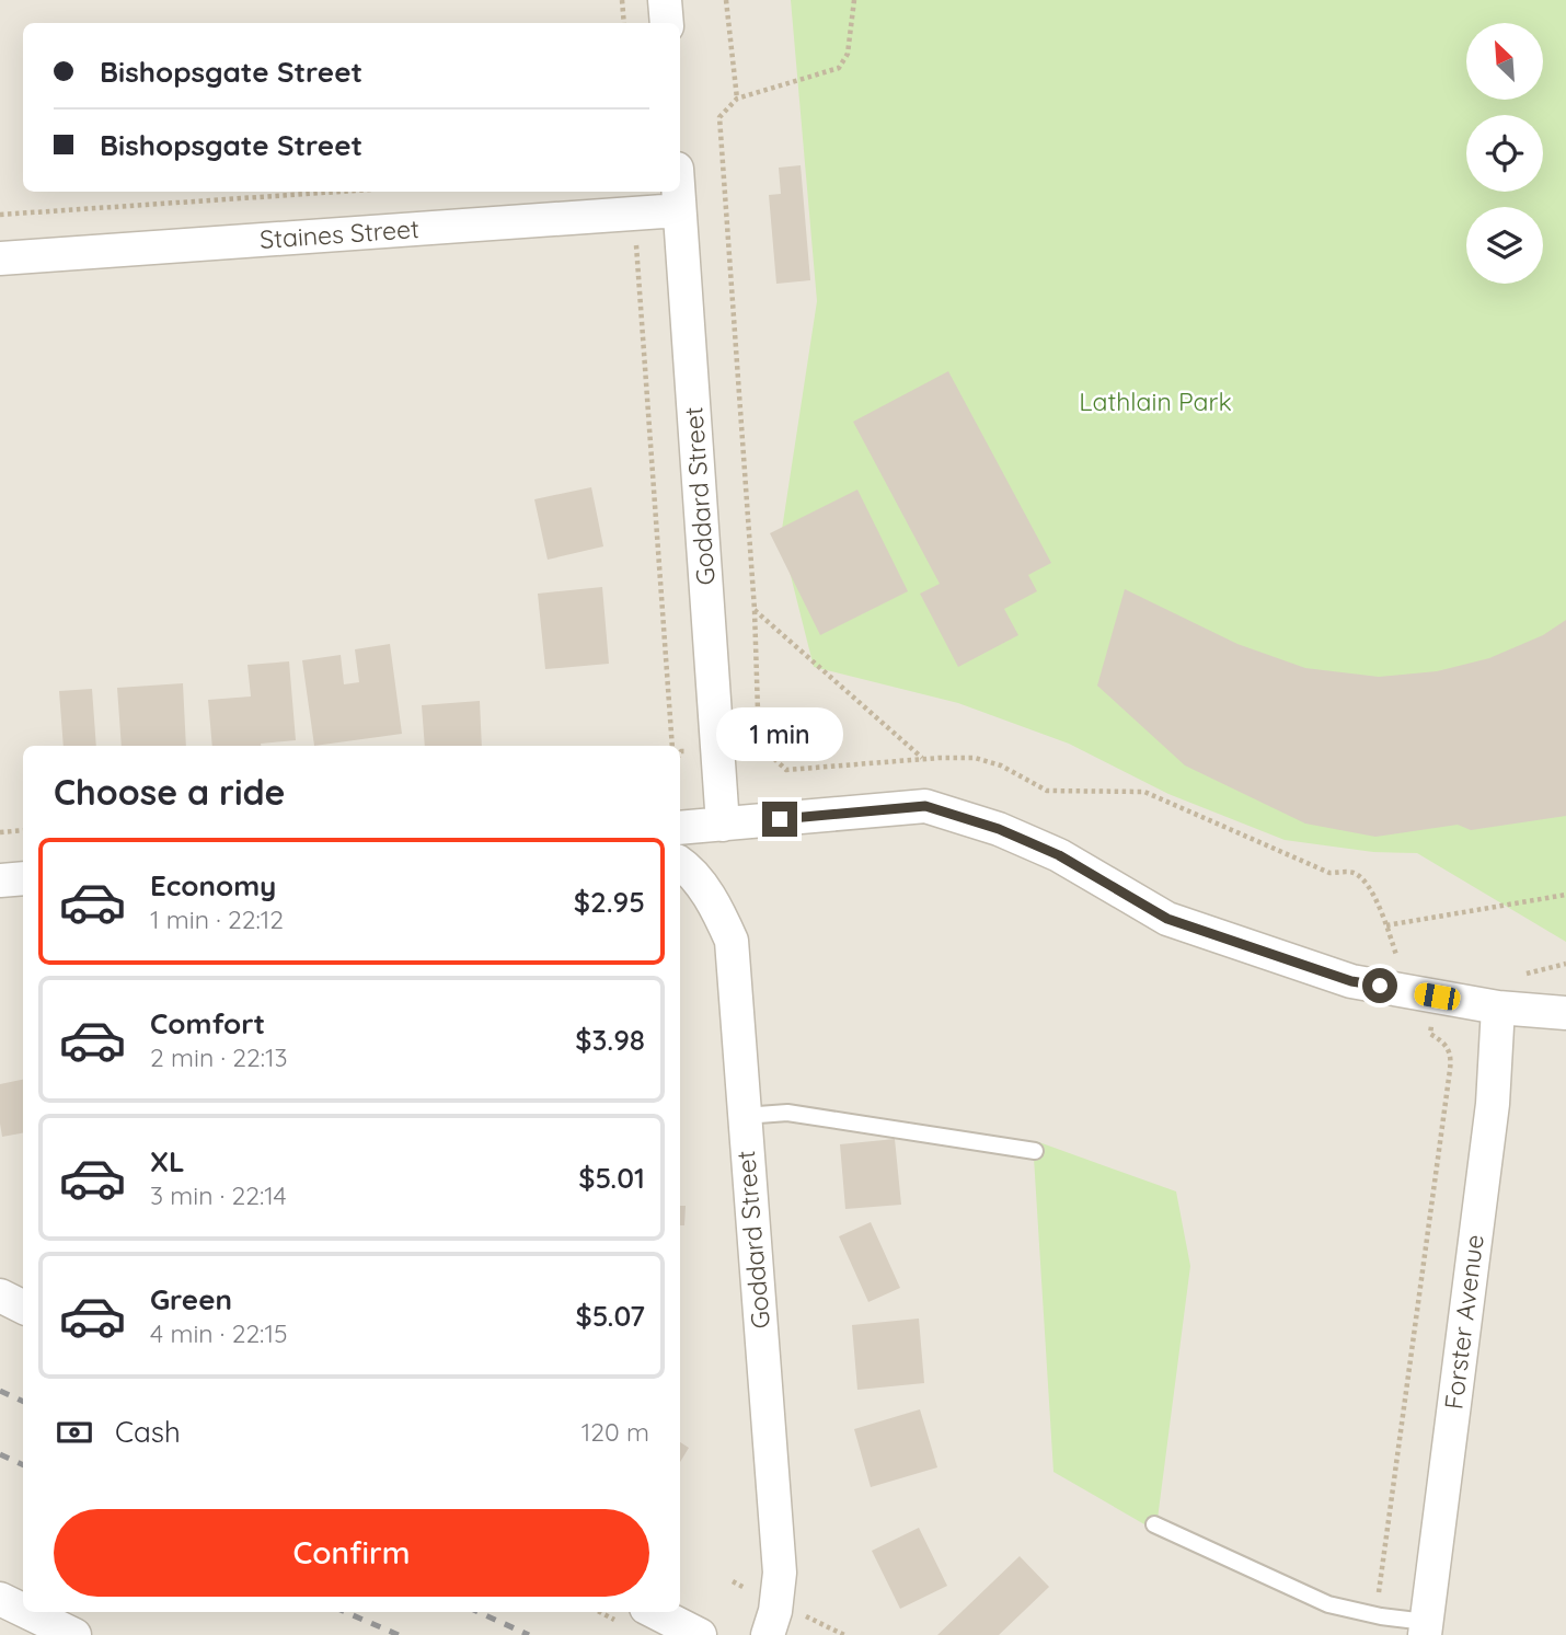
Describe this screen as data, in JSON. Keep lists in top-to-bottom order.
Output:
{
  "streets": {
    "street": ["Staines Street", "Goddard Street", "Forster Avenue"]
  },
  "crossings": [
    ["Staines Street", "Goddard Street"]
  ],
  "parks": ["Lathlain Park"],
  "north": "top left",
  "page": {
    "banner": ["Bishopsgate Street", "Bishopsgate Street"],
    "bubble": "1 min",
    "heading": "Choose a ride",
    "list": [
      {
        "name": "Economy",
        "note": "1 min · 22:12",
        "value": "$2.95"
      },
      {
        "name": "Comfort",
        "note": "2 min · 22:13",
        "value": "$3.98"
      },
      {
        "name": "XL",
        "note": "3 min · 22:14",
        "value": "$5.01"
      },
      {
        "name": "Green",
        "note": "4 min · 22:15",
        "value": "$5.07"
      }
    ],
    "pay": ["Cash", "120 m"],
    "buttons": "Confirm"
  }
}
